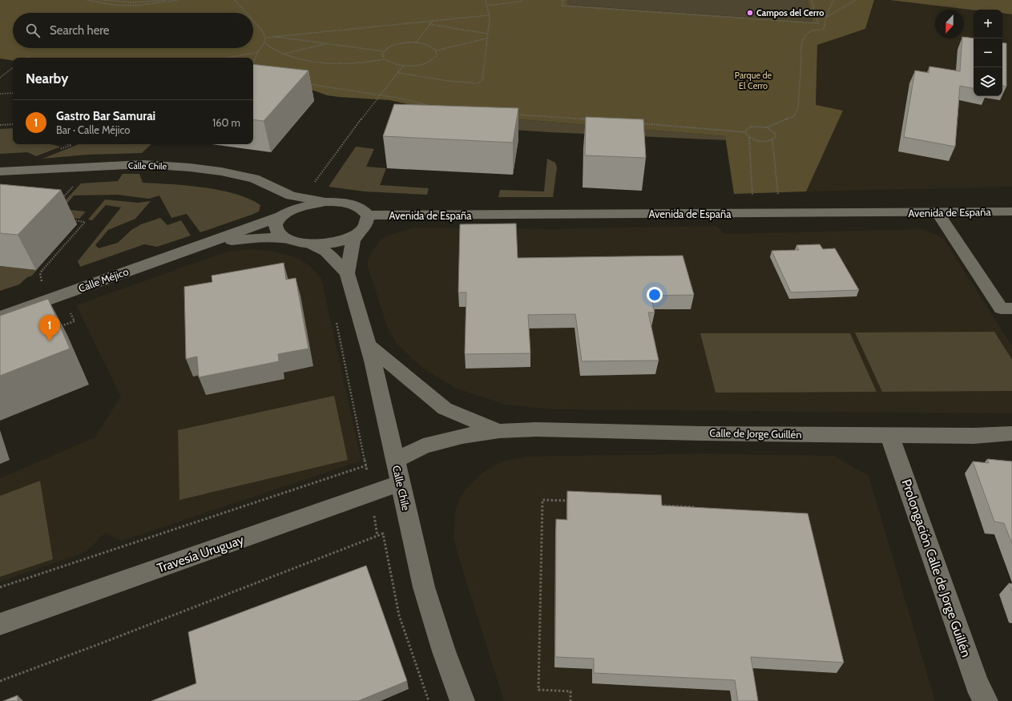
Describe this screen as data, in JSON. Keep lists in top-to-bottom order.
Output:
{
  "streets": {
    "street": [
      "Calle Chile",
      "Avenida de España",
      "Calle Méjico",
      "Calle de Jorge Guillén",
      "Travesía Uruguay",
      "Prolongación Calle de Jorge Guillén"
    ]
  },
  "crossings": [
    ["Calle Chile", "Avenida de España"],
    ["Calle Chile", "Calle de Jorge Guillén"],
    ["Calle Chile", "Travesía Uruguay"],
    ["Calle de Jorge Guillén", "Prolongación Calle de Jorge Guillén"]
  ],
  "parks": ["Parque de El Cerro"],
  "places": ["Campos del Cerro"],
  "north": "bottom",
  "page": {
    "map_buttons": ["+", "−"],
    "search": "Search here",
    "heading": "Nearby",
    "list": [
      {
        "mark": "1",
        "name": "Gastro Bar Samurai",
        "note": "Bar · Calle Méjico",
        "value": "160 m"
      }
    ],
    "pins": "1"
  }
}
